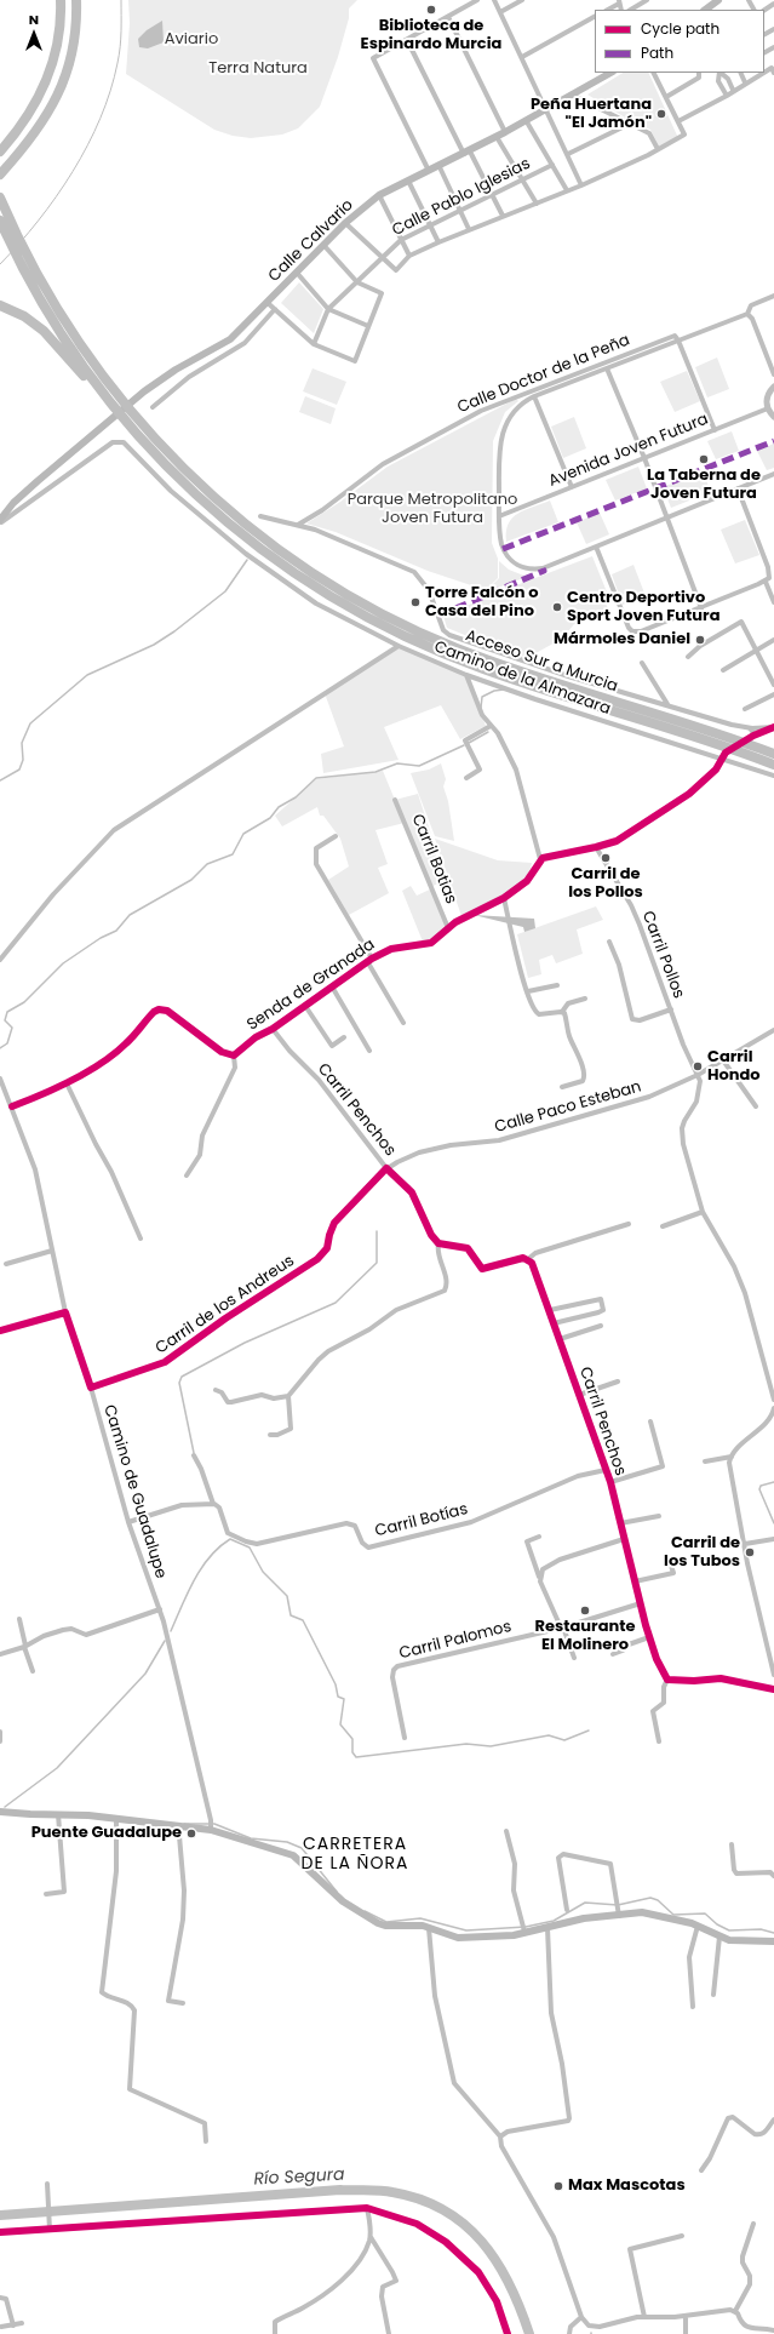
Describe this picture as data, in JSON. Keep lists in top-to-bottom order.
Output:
{
  "streets": {
    "highway": ["Acceso Sur a Murcia"],
    "main road": ["Calle Calvario"],
    "street": [
      "Calle Pablo Iglesias",
      "Calle Doctor de la Peña",
      "Avenida Joven Futura",
      "Camino de la Almazara",
      "Carril Botias",
      "Carril Pollos",
      "Senda de Granada",
      "Calle Paco Esteban",
      "Carril Penchos",
      "Carril de los Andreus",
      "Camino de Guadalupe",
      "Carril Botías",
      "Carril Palomos"
    ]
  },
  "crossings": [
    ["Calle Calvario", "Camino de la Almazara"],
    ["Carril Botias", "Senda de Granada"],
    ["Carril Pollos", "Calle Paco Esteban"],
    ["Senda de Granada", "Carril Penchos"],
    ["Calle Paco Esteban", "Carril Penchos"],
    ["Calle Paco Esteban", "Carril de los Andreus"],
    ["Carril Penchos", "Carril de los Andreus"],
    ["Carril Penchos", "Carril Botías"],
    ["Carril de los Andreus", "Camino de Guadalupe"]
  ],
  "districts": ["CARRETERA DE LA ÑORA"],
  "water": ["Río Segura"],
  "parks": ["Aviario", "Terra Natura", "Parque Metropolitano Joven Futura"],
  "places": [
    "Biblioteca de Espinardo Murcia",
    "Peña Huertana \"El Jamón\"",
    "La Taberna de Joven Futura",
    "Torre Falcón o Casa del Pino",
    "Centro Deportivo Sport Joven Futura",
    "Mármoles Daniel",
    "Carril de los Pollos",
    "Carril Hondo",
    "Carril de los Tubos",
    "Restaurante El Molinero",
    "Puente Guadalupe",
    "Max Mascotas"
  ],
  "legend": ["Cycle path", "Path"],
  "north": "top"
}
